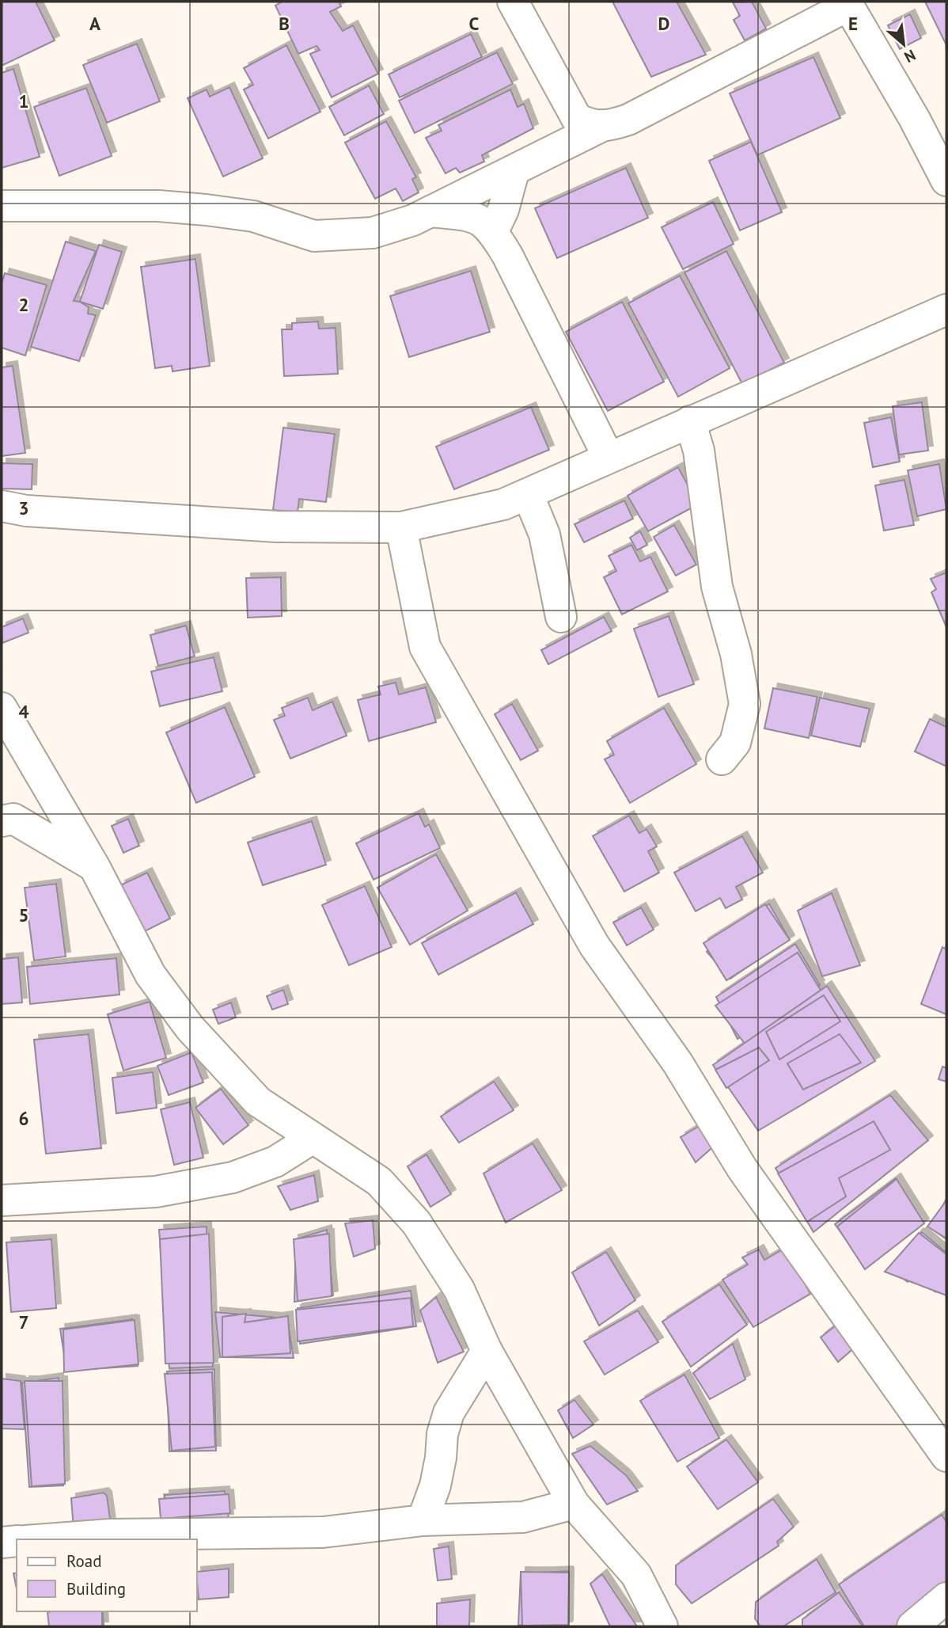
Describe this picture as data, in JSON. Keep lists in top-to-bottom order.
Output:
{
  "legend": ["Road", "Building"],
  "north": "bottom right",
  "grid": {
    "columns": [
      "A",
      "B",
      "C",
      "D",
      "E"
    ],
    "rows": [
      "1",
      "2",
      "3",
      "4",
      "5",
      "6",
      "7"
    ]
  }
}
